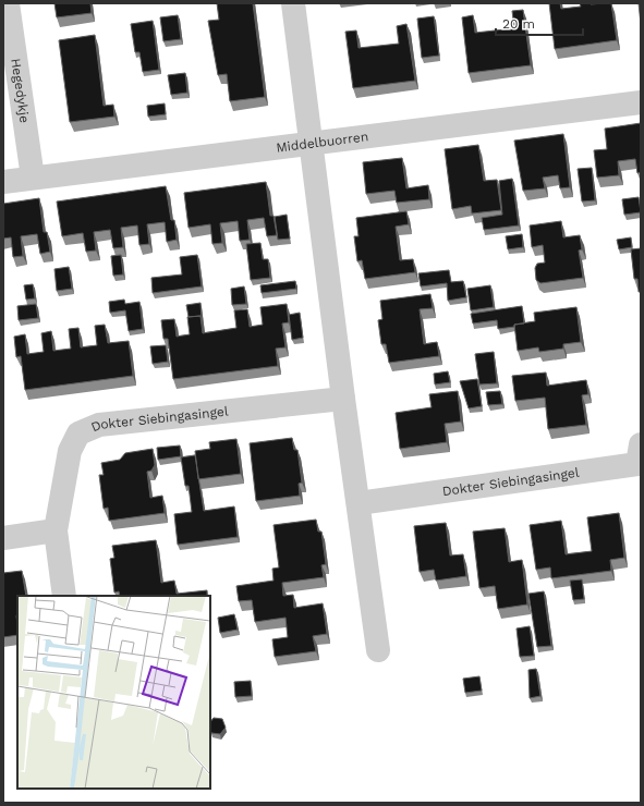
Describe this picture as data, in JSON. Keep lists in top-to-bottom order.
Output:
{
  "streets": {
    "street": ["Hegedykje", "Middelbuorren", "Dokter Siebingasingel"]
  },
  "crossings": [
    ["Hegedykje", "Middelbuorren"]
  ],
  "scale_bar": "20 m"
}
